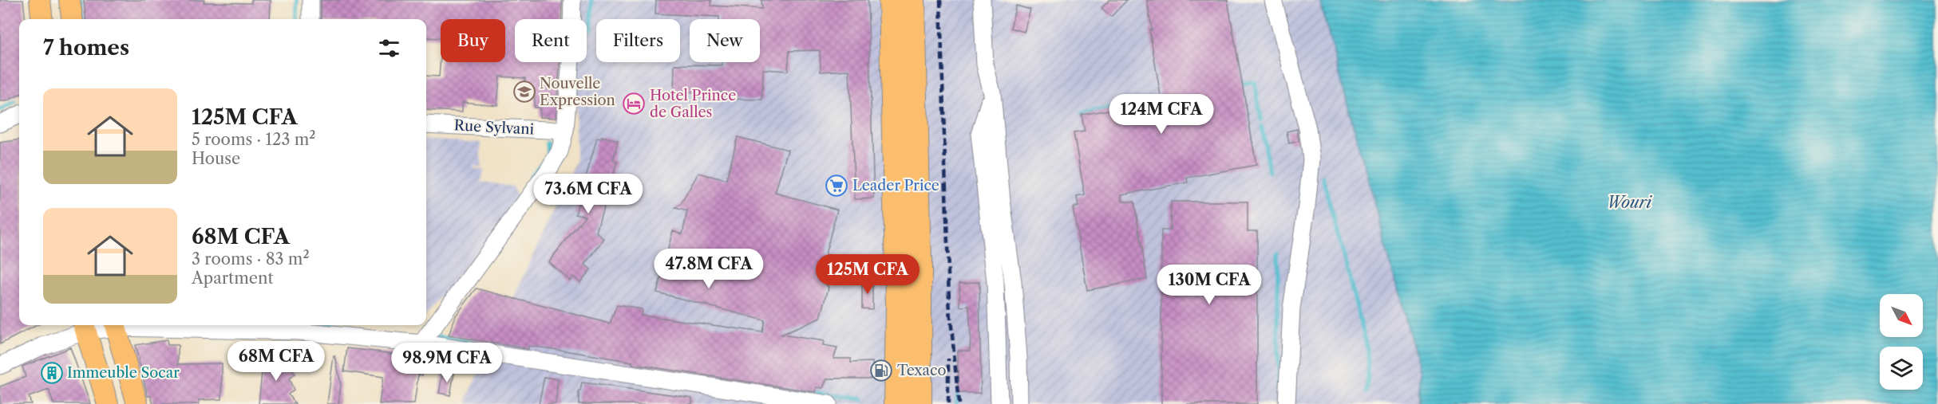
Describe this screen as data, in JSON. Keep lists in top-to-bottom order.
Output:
{
  "streets": {
    "street": ["Rue Sylvani"]
  },
  "water": ["Wouri"],
  "places": {
    "school or university": ["Nouvelle Expression"],
    "hotel": ["Hotel Prince de Galles"],
    "supermarket": ["Leader Price"],
    "fuel station": ["Texaco"],
    "building": ["Immeuble Socar"]
  },
  "north": "bottom right",
  "page": {
    "chip": [
      "Buy",
      "Rent",
      "Filters",
      "New"
    ],
    "heading": "7 homes",
    "list": [
      {
        "name": "125M CFA",
        "note": "5 rooms · 123 m² · House"
      },
      {
        "name": "68M CFA",
        "note": "3 rooms · 83 m² · Apartment"
      }
    ],
    "price": [
      "124M CFA",
      "73.6M CFA",
      "47.8M CFA",
      "125M CFA",
      "130M CFA",
      "68M CFA",
      "98.9M CFA"
    ]
  }
}
